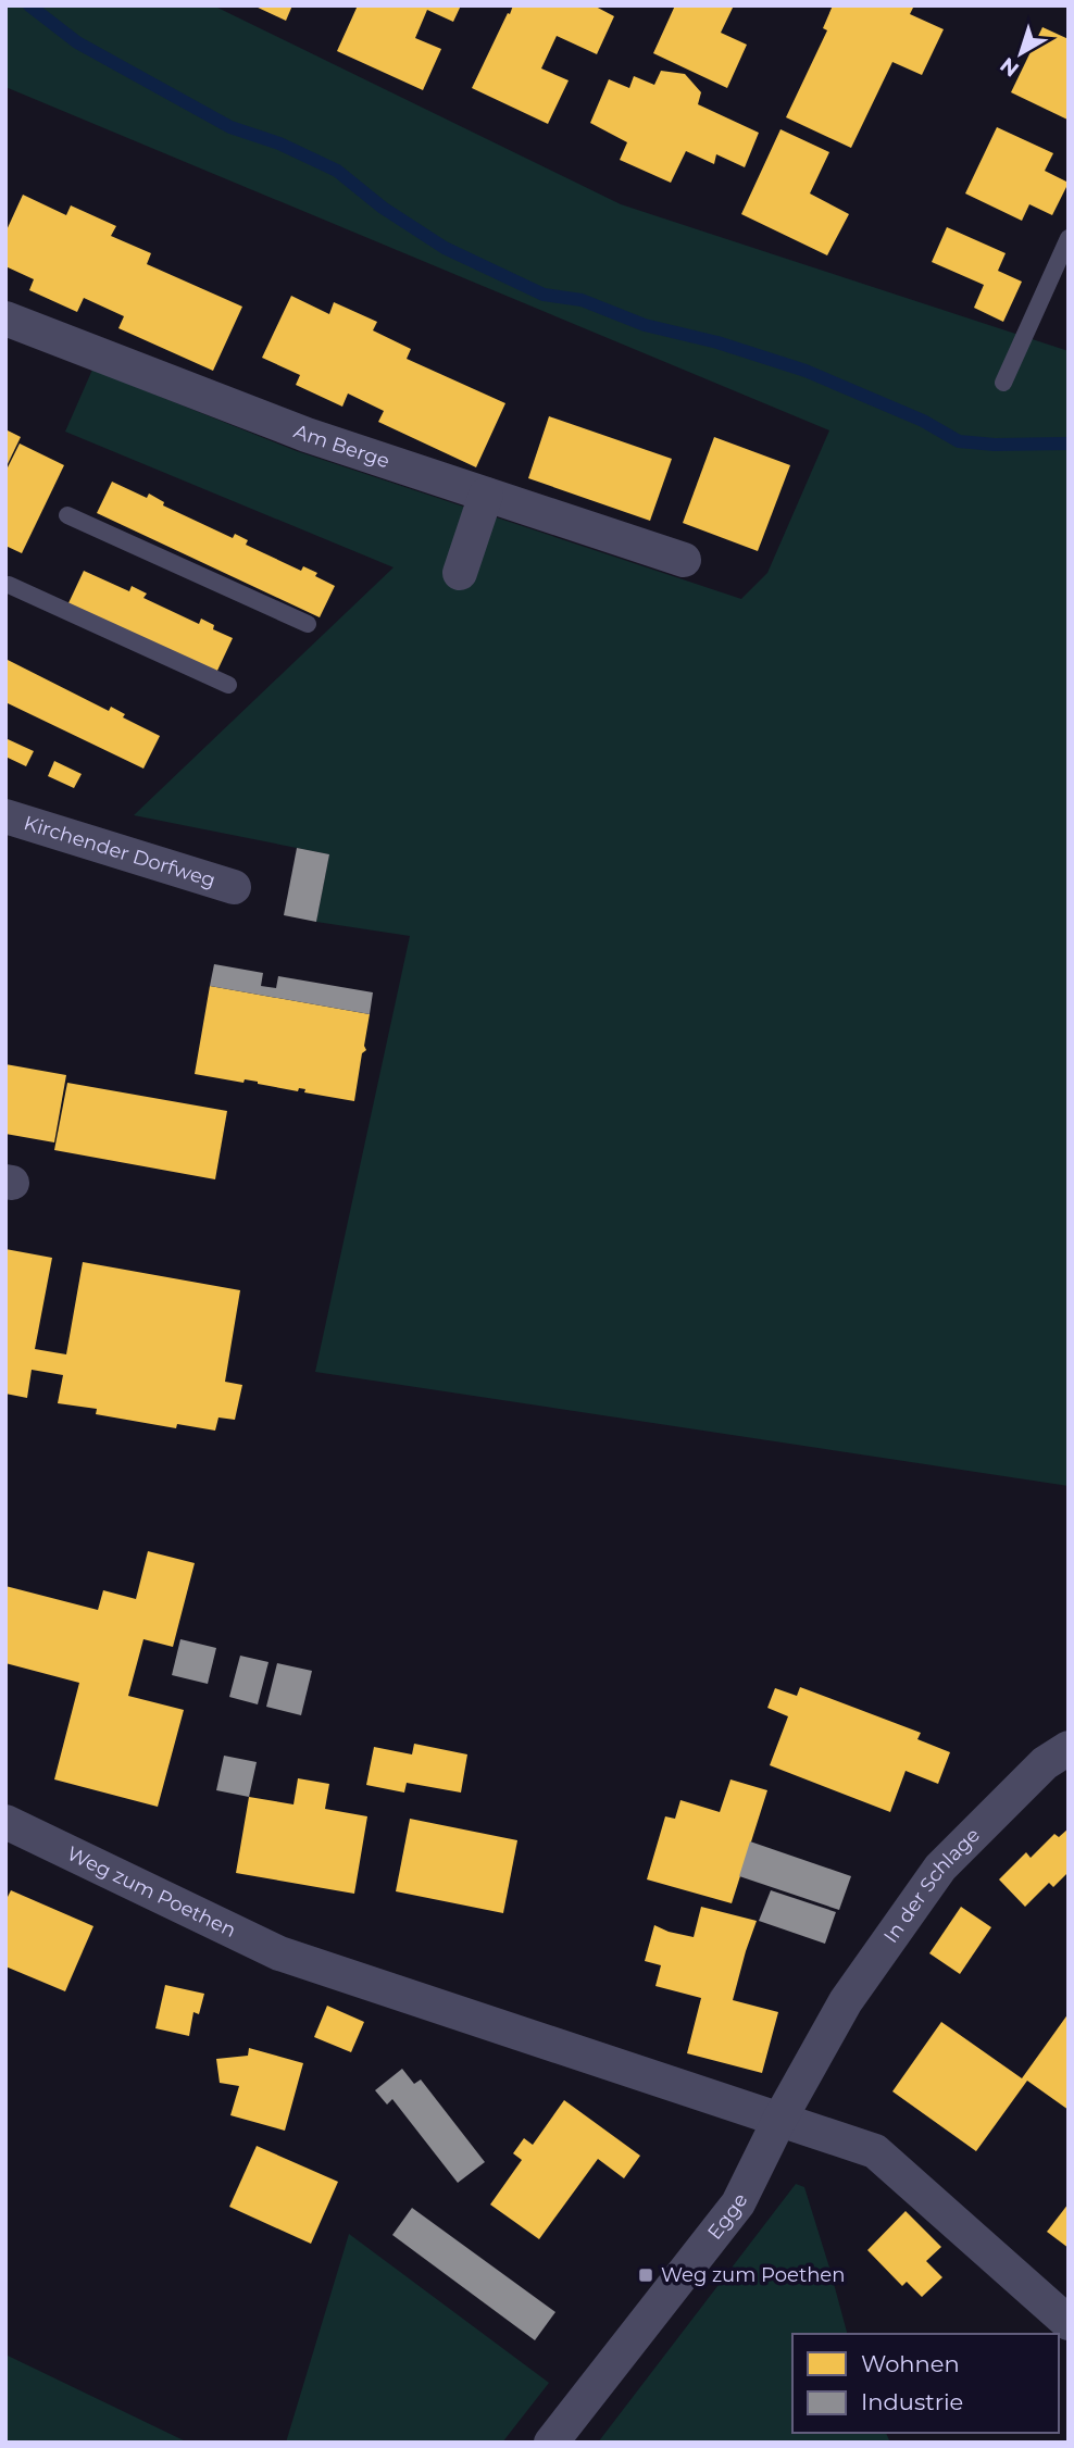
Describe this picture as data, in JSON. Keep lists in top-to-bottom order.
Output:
{
  "streets": {
    "street": [
      "Am Berge",
      "Kirchender Dorfweg",
      "In der Schlage",
      "Weg zum Poethen",
      "Egge"
    ]
  },
  "crossings": [
    ["In der Schlage", "Egge"],
    ["Weg zum Poethen", "Egge"]
  ],
  "places": {
    "transit": ["Weg zum Poethen"]
  },
  "legend": ["Wohnen", "Industrie"],
  "north": "bottom left"
}
